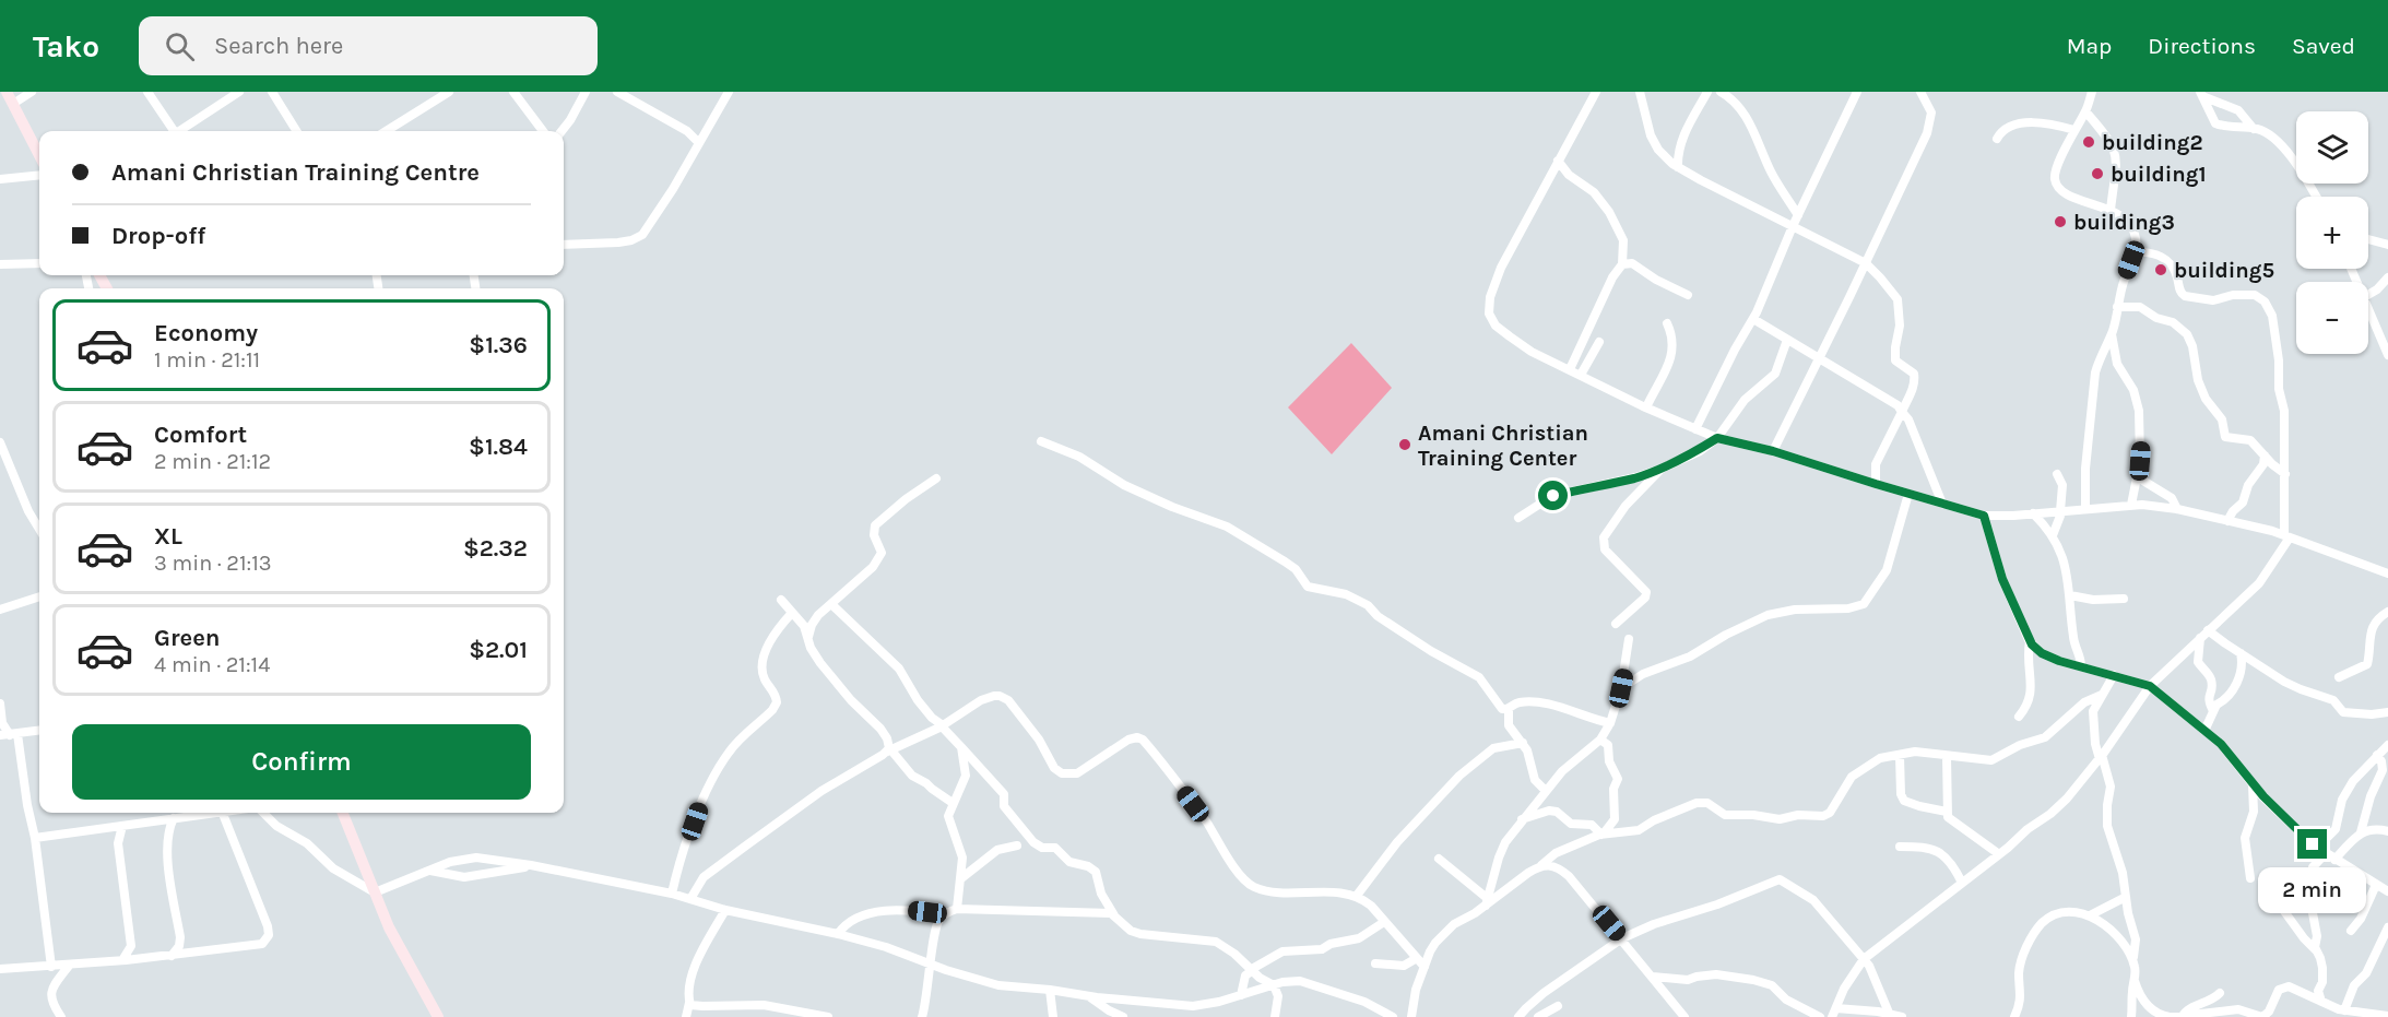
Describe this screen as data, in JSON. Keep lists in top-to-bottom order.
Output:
{
  "places": [
    "building2",
    "building1",
    "building3",
    "building5",
    "Amani Christian Training Center"
  ],
  "page": {
    "header": "Tako",
    "search": "Search here",
    "nav": ["Map", "Directions", "Saved"],
    "map_buttons": ["+", "−"],
    "banner": ["Amani Christian Training Centre", "Drop-off"],
    "list": [
      {
        "name": "Economy",
        "note": "1 min · 21:11",
        "value": "$1.36"
      },
      {
        "name": "Comfort",
        "note": "2 min · 21:12",
        "value": "$1.84"
      },
      {
        "name": "XL",
        "note": "3 min · 21:13",
        "value": "$2.32"
      },
      {
        "name": "Green",
        "note": "4 min · 21:14",
        "value": "$2.01"
      }
    ],
    "buttons": "Confirm",
    "bubble": "2 min"
  }
}
